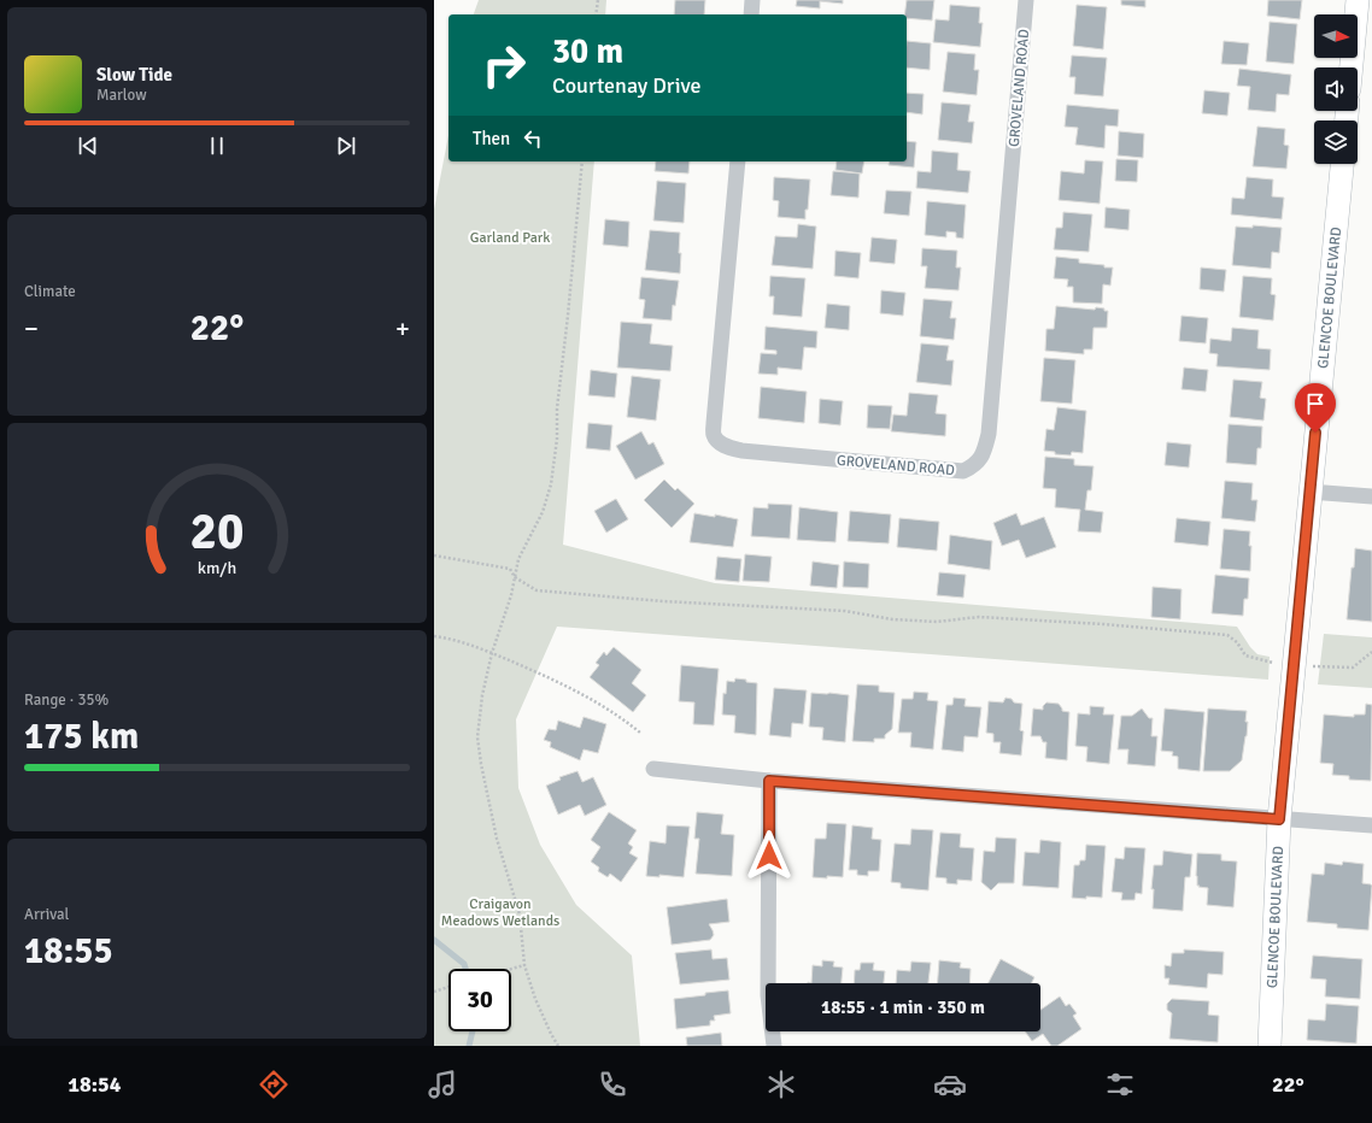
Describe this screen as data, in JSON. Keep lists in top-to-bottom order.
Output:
{
  "streets": {
    "street": ["GROVELAND ROAD", "GLENCOE BOULEVARD"]
  },
  "parks": ["Garland Park", "Craigavon Meadows Wetlands"],
  "north": "right",
  "page": {
    "turn": ["30 m", "Courtenay Drive"],
    "song": ["Slow Tide", "Marlow"],
    "then": "Then",
    "tile": [
      "Climate",
      ["Range · 35%", "175 km"],
      ["Arrival", "18:55"]
    ],
    "heat": ["−", "22°", "+"],
    "limit": "30",
    "trip": "18:55 · 1 min · 350 m",
    "tabs": ["18:54", "22°"],
    "gauge": ["20", "km/h"]
  }
}
